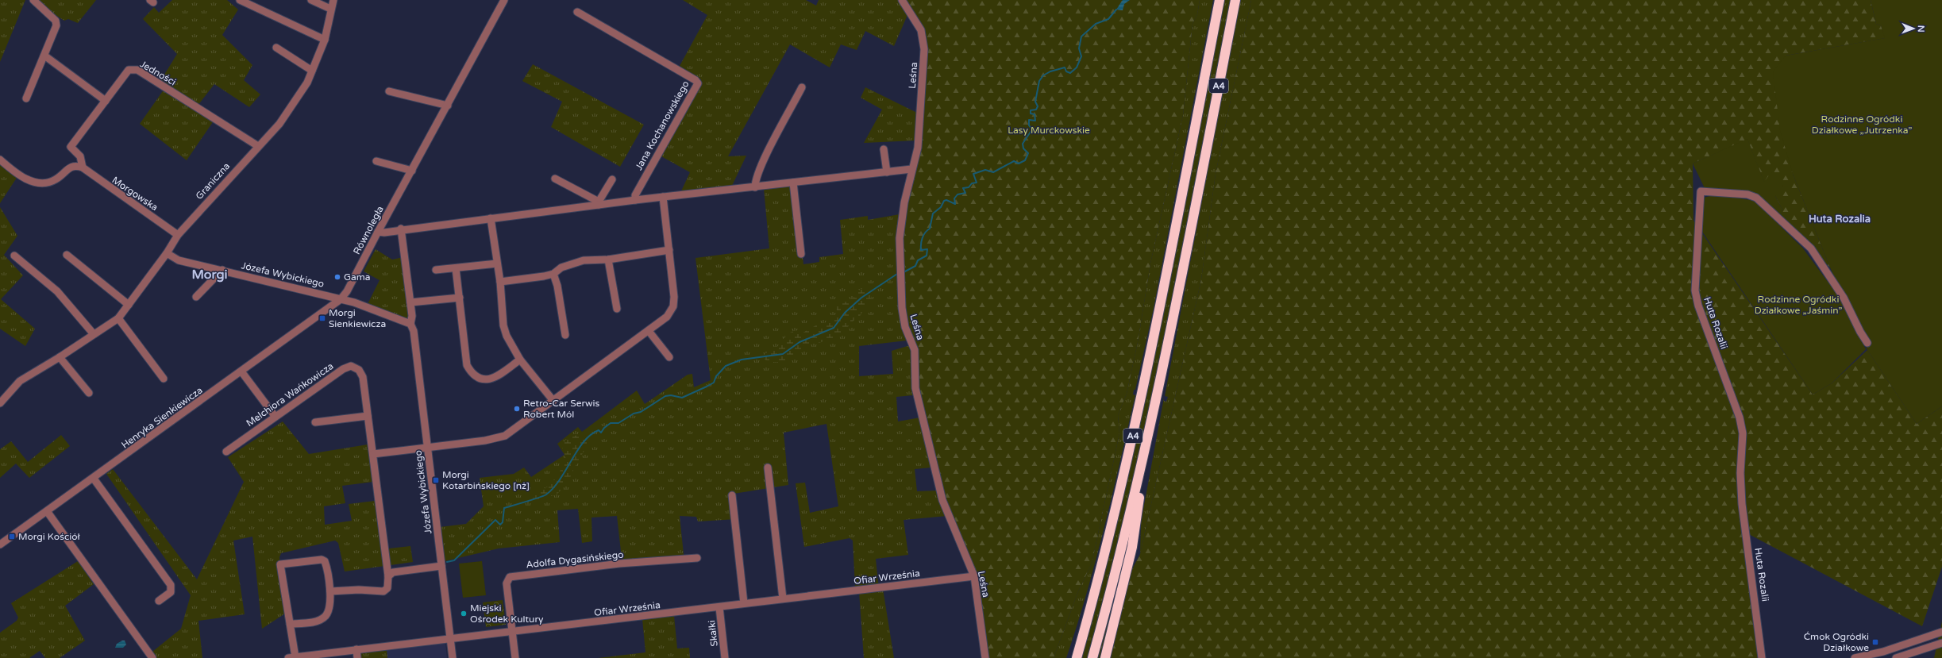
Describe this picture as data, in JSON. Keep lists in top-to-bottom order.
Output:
{
  "streets": {
    "highway": ["A4"],
    "street": [
      "Jedności",
      "Leśna",
      "Jana Kochanowskiego",
      "Graniczna",
      "Morgowska",
      "Równoległa",
      "Józefa Wybickiego",
      "Huta Rozalii",
      "Melchiora Wańkowicza",
      "Henryka Sienkiewicza",
      "Adolfa Dygasińskiego",
      "Ofiar Września",
      "Skałki"
    ]
  },
  "crossings": [
    ["Jedności", "Graniczna"],
    ["Leśna", "Ofiar Września"],
    ["Graniczna", "Morgowska"],
    ["Graniczna", "Józefa Wybickiego"],
    ["Równoległa", "Józefa Wybickiego"],
    ["Równoległa", "Henryka Sienkiewicza"],
    ["Józefa Wybickiego", "Henryka Sienkiewicza"],
    ["Józefa Wybickiego", "Ofiar Września"],
    ["Adolfa Dygasińskiego", "Ofiar Września"],
    ["Ofiar Września", "Skałki"]
  ],
  "districts": ["Huta Rozalia", "Morgi"],
  "parks": ["Rodzinne Ogródki Działkowe „Jutrzenka”", "Lasy Murckowskie", "Rodzinne Ogródki Działkowe „Jaśmin”"],
  "places": {
    "other": ["Gama", "Retro-Car Serwis Robert Mól", "Miejski Ośrodek Kultury"],
    "transit": [
      "Morgi Sienkiewicza",
      "Morgi Kotarbińskiego [nż]",
      "Morgi Kościół",
      "Ćmok Ogródki Działkowe"
    ]
  },
  "north": "right"
}
